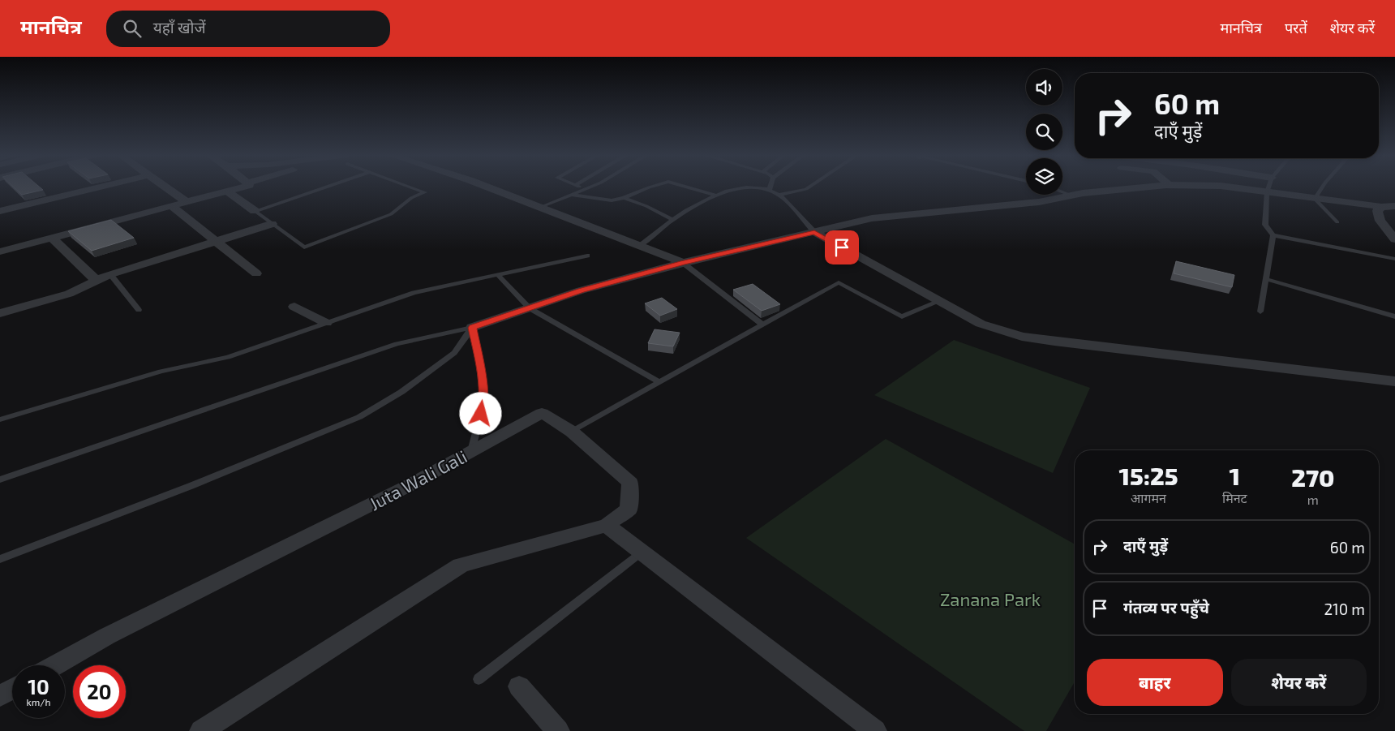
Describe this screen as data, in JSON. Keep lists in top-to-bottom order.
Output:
{
  "streets": {
    "street": ["Juta Wali Gali"]
  },
  "parks": ["Zanana Park"],
  "page": {
    "header": "मानचित्र",
    "search": "यहाँ खोजें",
    "nav": ["मानचित्र", "परतें", "शेयर करें"],
    "turn": ["60 m", "दाएँ मुड़ें"],
    "eta": [
      "15:25",
      "आगमन",
      "1",
      "मिनट",
      "270",
      "m"
    ],
    "list": [
      {
        "name": "दाएँ मुड़ें",
        "value": "60 m"
      },
      {
        "name": "गंतव्य पर पहुँचे",
        "value": "210 m"
      }
    ],
    "buttons": ["बाहर", "शेयर करें"],
    "speed": "10 km/h",
    "limit": "20"
  }
}
